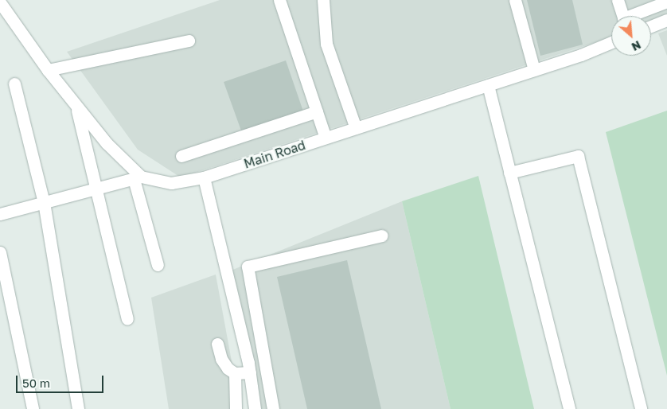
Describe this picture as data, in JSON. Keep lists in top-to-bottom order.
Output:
{
  "streets": {
    "street": ["Main Road"]
  },
  "scale_bar": "50 m",
  "north": "bottom right"
}
